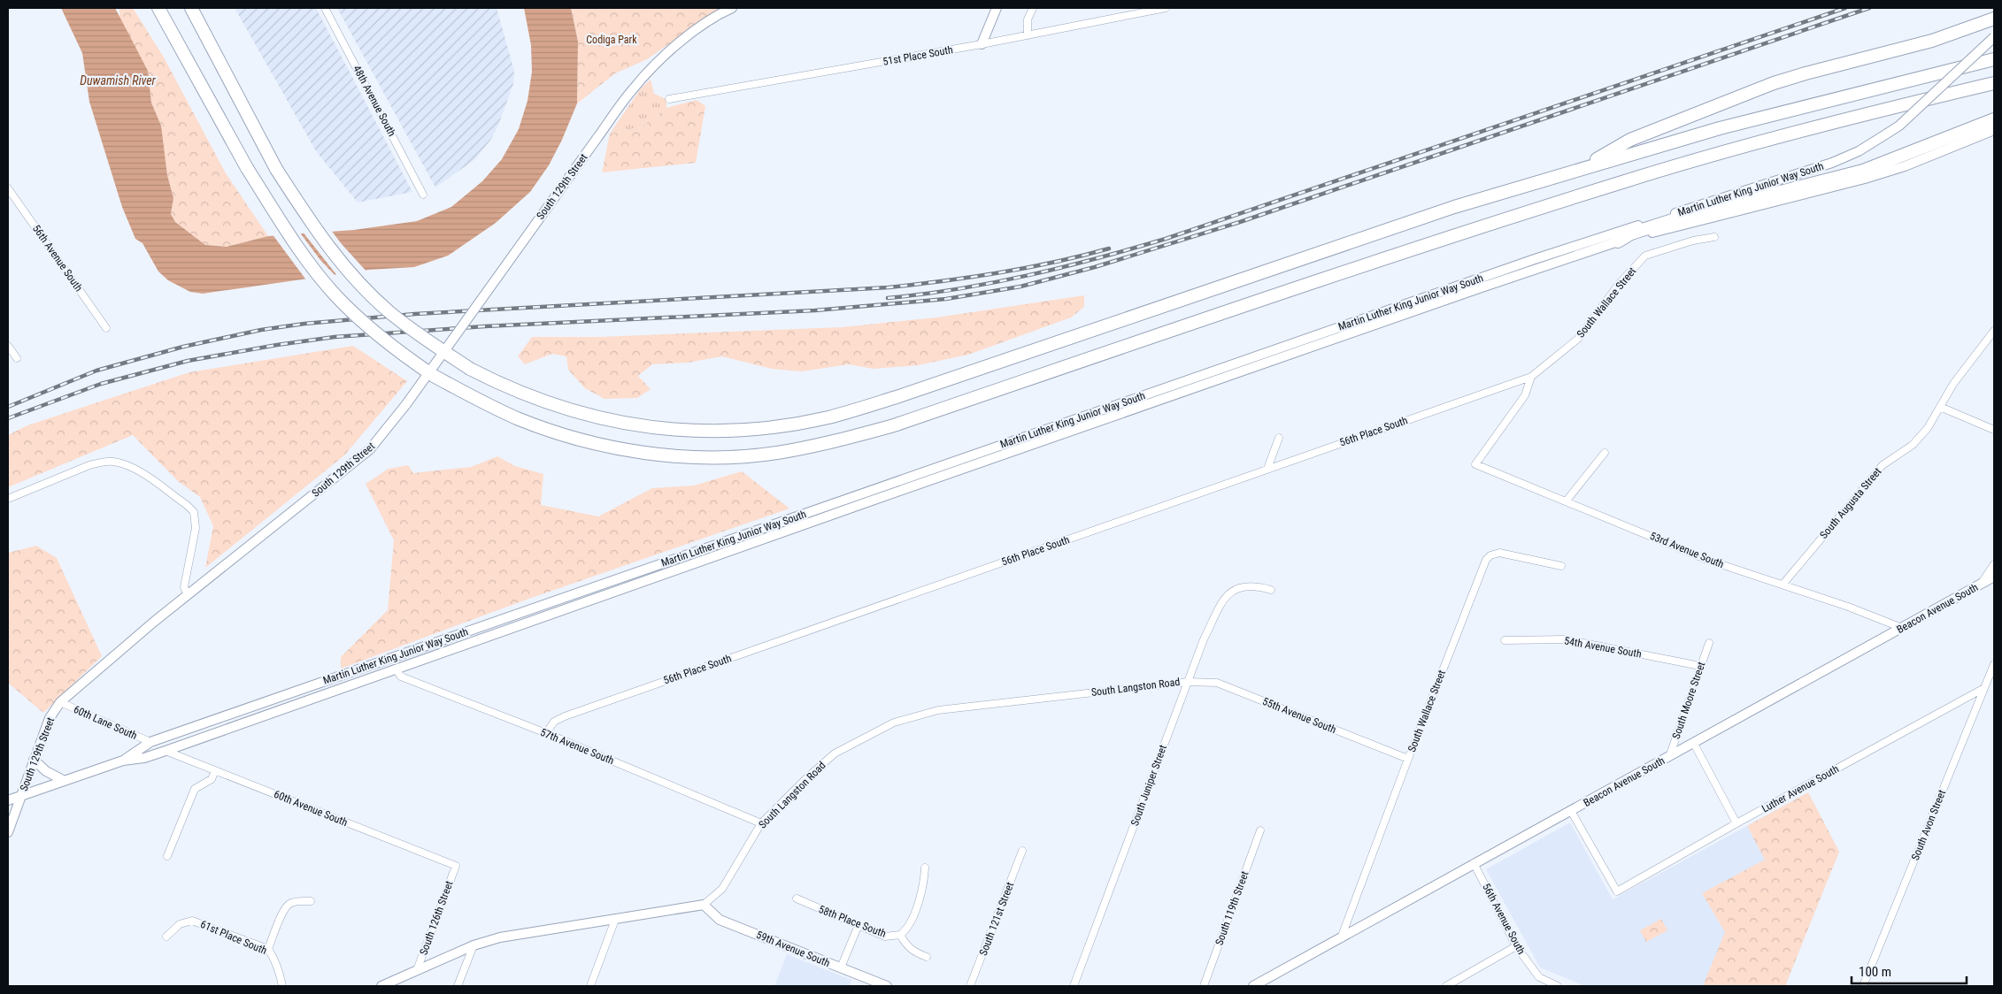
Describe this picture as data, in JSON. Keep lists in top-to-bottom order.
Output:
{
  "streets": {
    "main road": [
      "South 129th Street",
      "Martin Luther King Junior Way South",
      "Beacon Avenue South",
      "59th Avenue South"
    ],
    "street": [
      "51st Place South",
      "48th Avenue South",
      "56th Avenue South",
      "South Wallace Street",
      "56th Place South",
      "South Augusta Street",
      "53rd Avenue South",
      "54th Avenue South",
      "South Langston Road",
      "South Moore Street",
      "55th Avenue South",
      "60th Lane South",
      "57th Avenue South",
      "South Juniper Street",
      "Luther Avenue South",
      "60th Avenue South",
      "South Avon Street",
      "South 119th Street",
      "South 126th Street",
      "South 121st Street",
      "58th Place South",
      "61st Place South"
    ]
  },
  "crossings": [
    ["South 129th Street", "Martin Luther King Junior Way South"],
    ["South 129th Street", "60th Lane South"],
    ["Martin Luther King Junior Way South", "60th Lane South"],
    ["Martin Luther King Junior Way South", "57th Avenue South"],
    ["Martin Luther King Junior Way South", "60th Avenue South"],
    ["56th Avenue South", "Beacon Avenue South"],
    ["South Wallace Street", "56th Place South"],
    ["South Wallace Street", "53rd Avenue South"],
    ["South Wallace Street", "Beacon Avenue South"],
    ["South Wallace Street", "55th Avenue South"],
    ["56th Place South", "53rd Avenue South"],
    ["56th Place South", "57th Avenue South"],
    ["South Augusta Street", "53rd Avenue South"],
    ["53rd Avenue South", "Beacon Avenue South"],
    ["Beacon Avenue South", "South Moore Street"],
    ["Beacon Avenue South", "Luther Avenue South"],
    ["54th Avenue South", "South Moore Street"],
    ["South Langston Road", "55th Avenue South"],
    ["South Langston Road", "57th Avenue South"],
    ["South Langston Road", "South Juniper Street"],
    ["South Langston Road", "59th Avenue South"],
    ["55th Avenue South", "South Juniper Street"],
    ["Luther Avenue South", "South Avon Street"],
    ["60th Avenue South", "South 126th Street"]
  ],
  "water": ["Duwamish River"],
  "parks": ["Codiga Park"],
  "scale_bar": "100 m"
}
